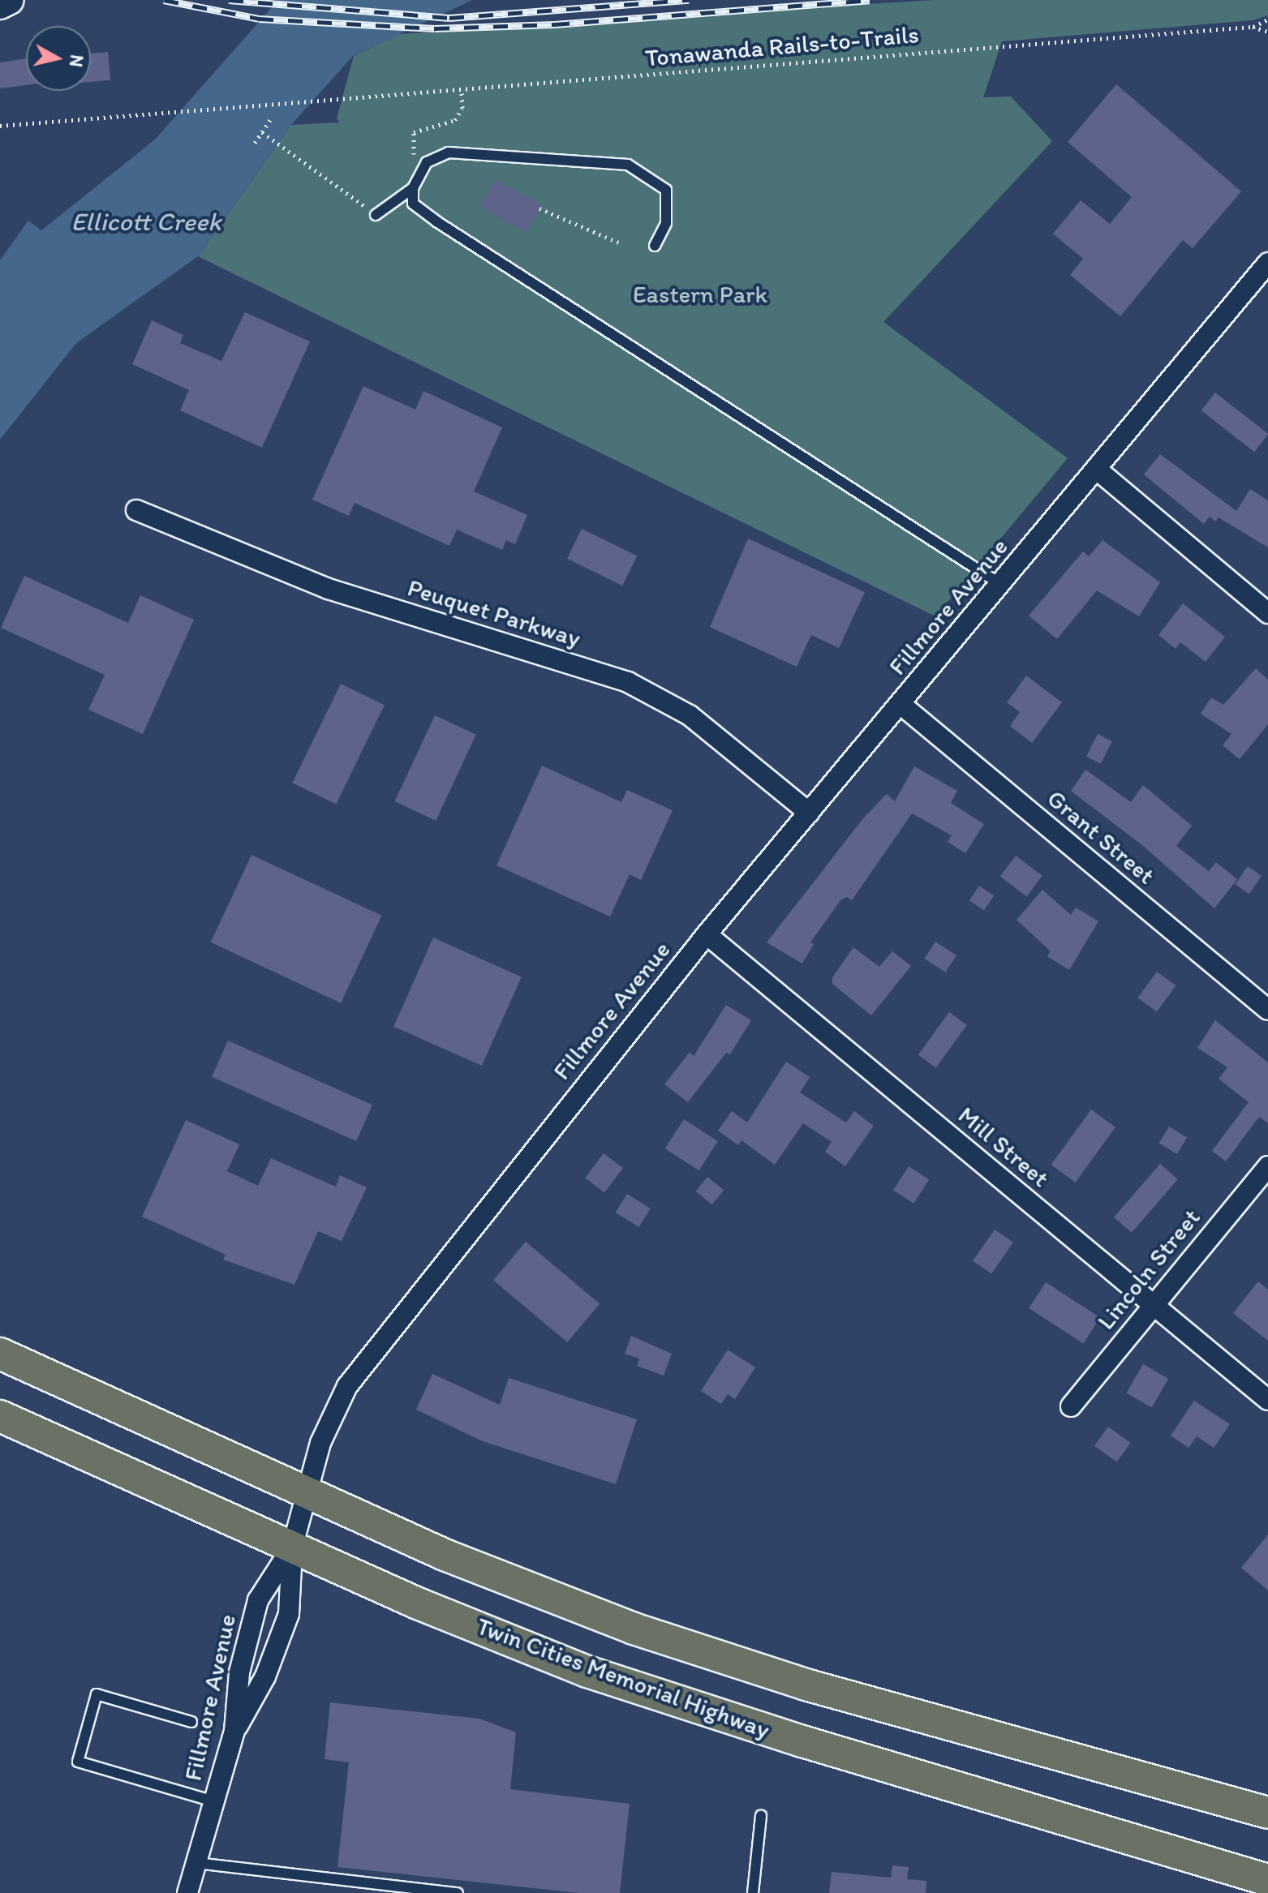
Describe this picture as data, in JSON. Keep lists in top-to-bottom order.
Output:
{
  "streets": {
    "main road": ["Twin Cities Memorial Highway"],
    "street": [
      "Fillmore Avenue",
      "Peuquet Parkway",
      "Grant Street",
      "Mill Street",
      "Lincoln Street"
    ],
    "path": ["Tonawanda Rails-to-Trails"]
  },
  "crossings": [
    ["Fillmore Avenue", "Peuquet Parkway"],
    ["Fillmore Avenue", "Grant Street"],
    ["Fillmore Avenue", "Mill Street"],
    ["Fillmore Avenue", "Twin Cities Memorial Highway"],
    ["Mill Street", "Lincoln Street"]
  ],
  "water": ["Ellicott Creek"],
  "parks": ["Eastern Park"],
  "north": "right"
}
